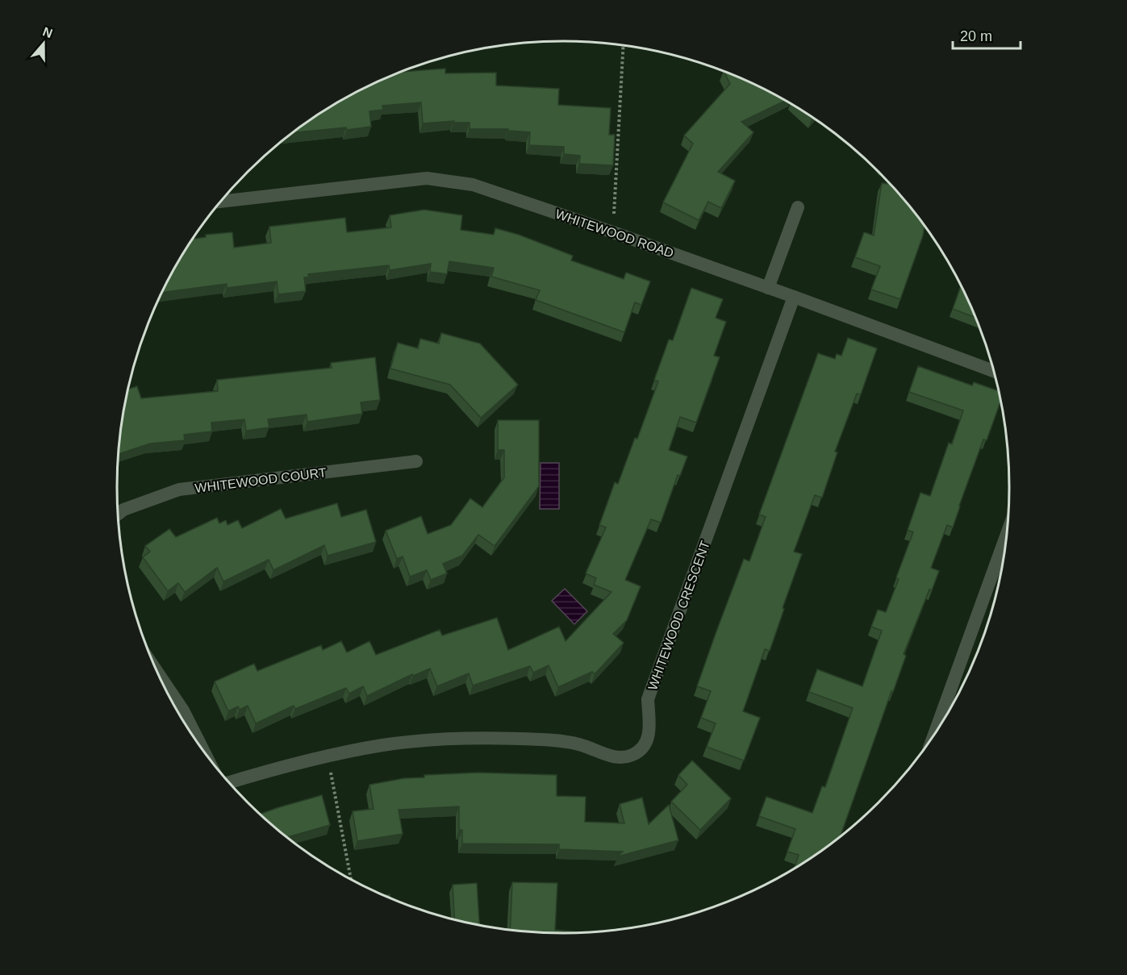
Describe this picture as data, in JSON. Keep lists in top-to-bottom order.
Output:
{
  "streets": {
    "street": ["WHITEWOOD ROAD", "WHITEWOOD COURT", "WHITEWOOD CRESCENT"]
  },
  "crossings": [
    ["WHITEWOOD ROAD", "WHITEWOOD CRESCENT"]
  ],
  "scale_bar": "20 m",
  "north": "top"
}
